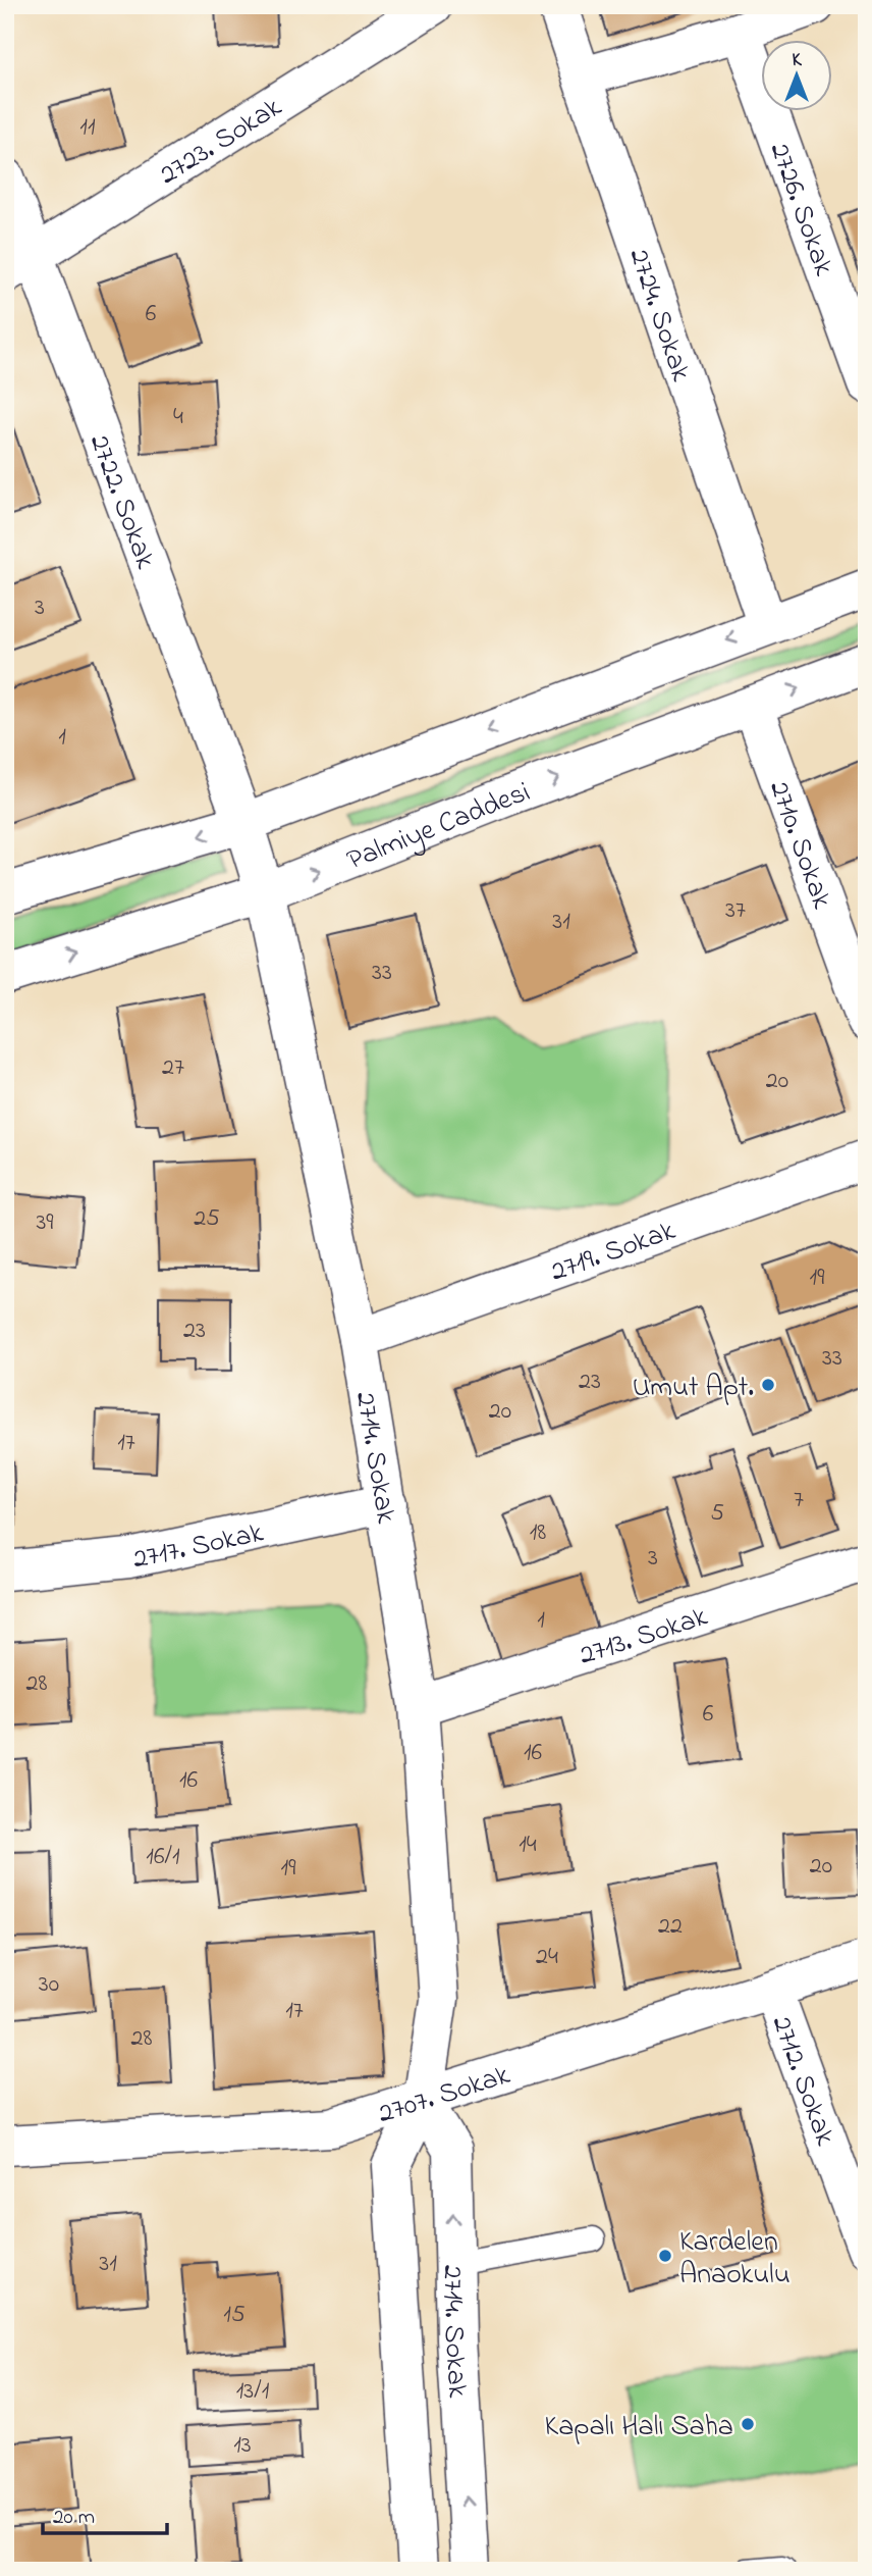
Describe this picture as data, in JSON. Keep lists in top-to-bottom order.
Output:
{
  "streets": {
    "street": [
      "2723. Sokak",
      "2726. Sokak",
      "2724. Sokak",
      "2722. Sokak",
      "Palmiye Caddesi",
      "2710. Sokak",
      "2719. Sokak",
      "2714. Sokak",
      "2717. Sokak",
      "2713. Sokak",
      "2712. Sokak",
      "2707. Sokak"
    ]
  },
  "crossings": [
    ["2723. Sokak", "2722. Sokak"],
    ["2722. Sokak", "2714. Sokak"],
    ["Palmiye Caddesi", "2710. Sokak"],
    ["Palmiye Caddesi", "2714. Sokak"],
    ["2719. Sokak", "2714. Sokak"],
    ["2714. Sokak", "2717. Sokak"],
    ["2714. Sokak", "2713. Sokak"],
    ["2714. Sokak", "2707. Sokak"],
    ["2712. Sokak", "2707. Sokak"]
  ],
  "places": ["Umut Apt.", "Kardelen Anaokulu", "Kapalı Halı Saha"],
  "house_numbers": [
    "11",
    "6",
    "4",
    "3",
    "1",
    "37",
    "31",
    "33",
    "27",
    "20",
    "25",
    "39",
    "19",
    "23",
    "33",
    "23",
    "20",
    "17",
    "7",
    "5",
    "18",
    "3",
    "1",
    "28",
    "6",
    "16",
    "16",
    "14",
    "16/1",
    "20",
    "19",
    "22",
    "24",
    "30",
    "17",
    "28",
    "31",
    "15",
    "13/1",
    "13"
  ],
  "scale_bar": "20 m",
  "north": "top"
}
